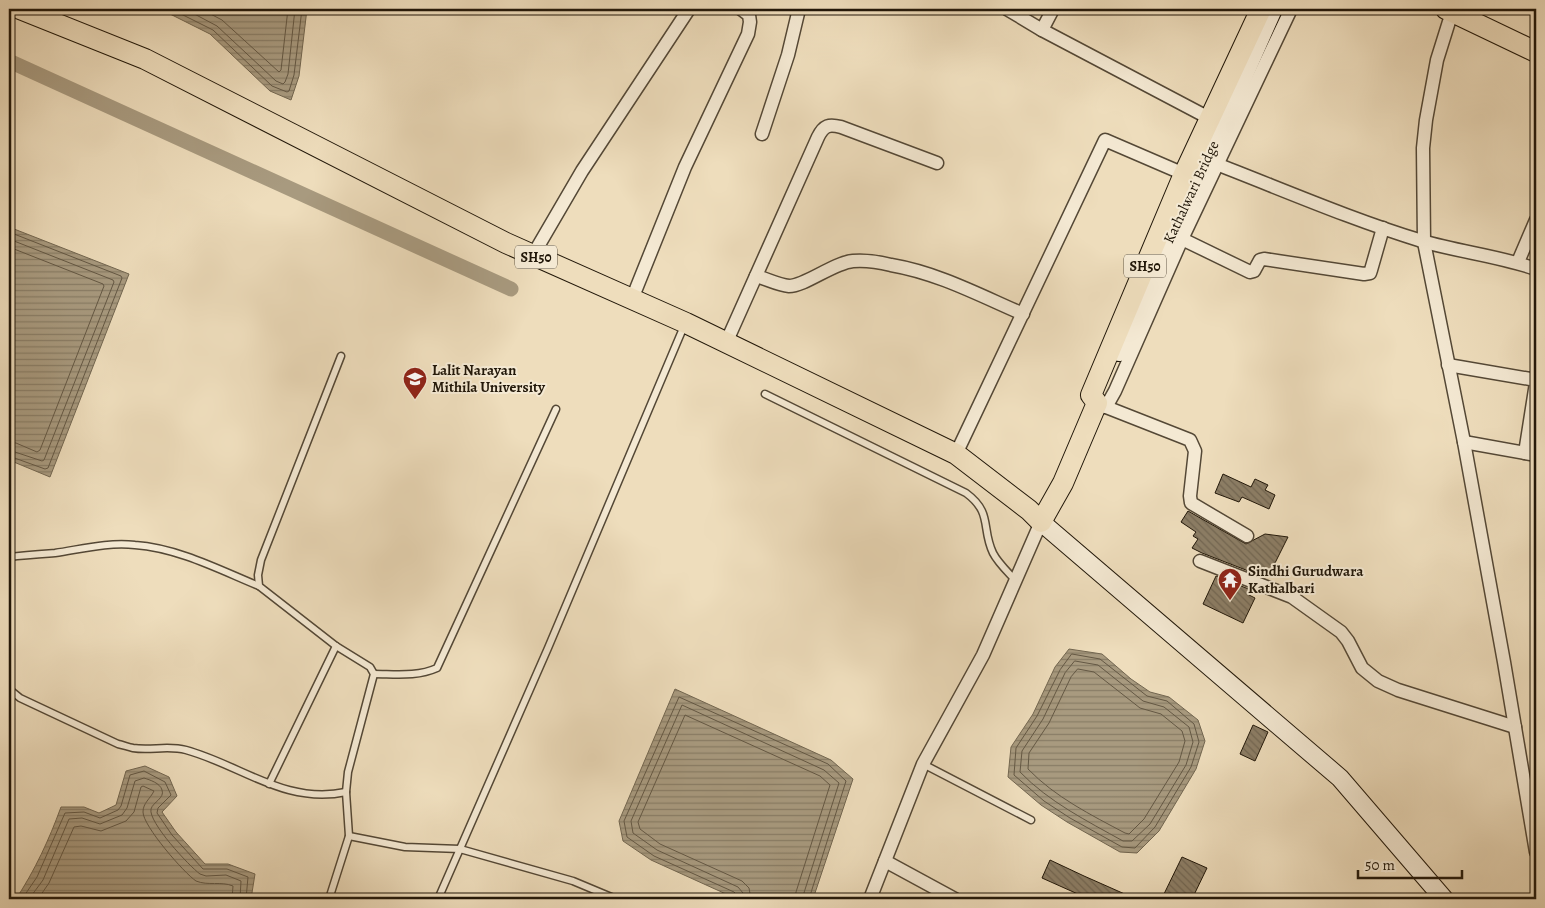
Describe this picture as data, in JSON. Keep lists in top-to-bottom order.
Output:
{
  "streets": {
    "main road": ["Kathalwari Bridge", "SH50"]
  },
  "crossings": [
    ["Kathalwari Bridge", "SH50"]
  ],
  "places": {
    "school or university": ["Lalit Narayan Mithila University"],
    "temple": ["Sindhi Gurudwara Kathalbari"]
  },
  "scale_bar": "50 m"
}
